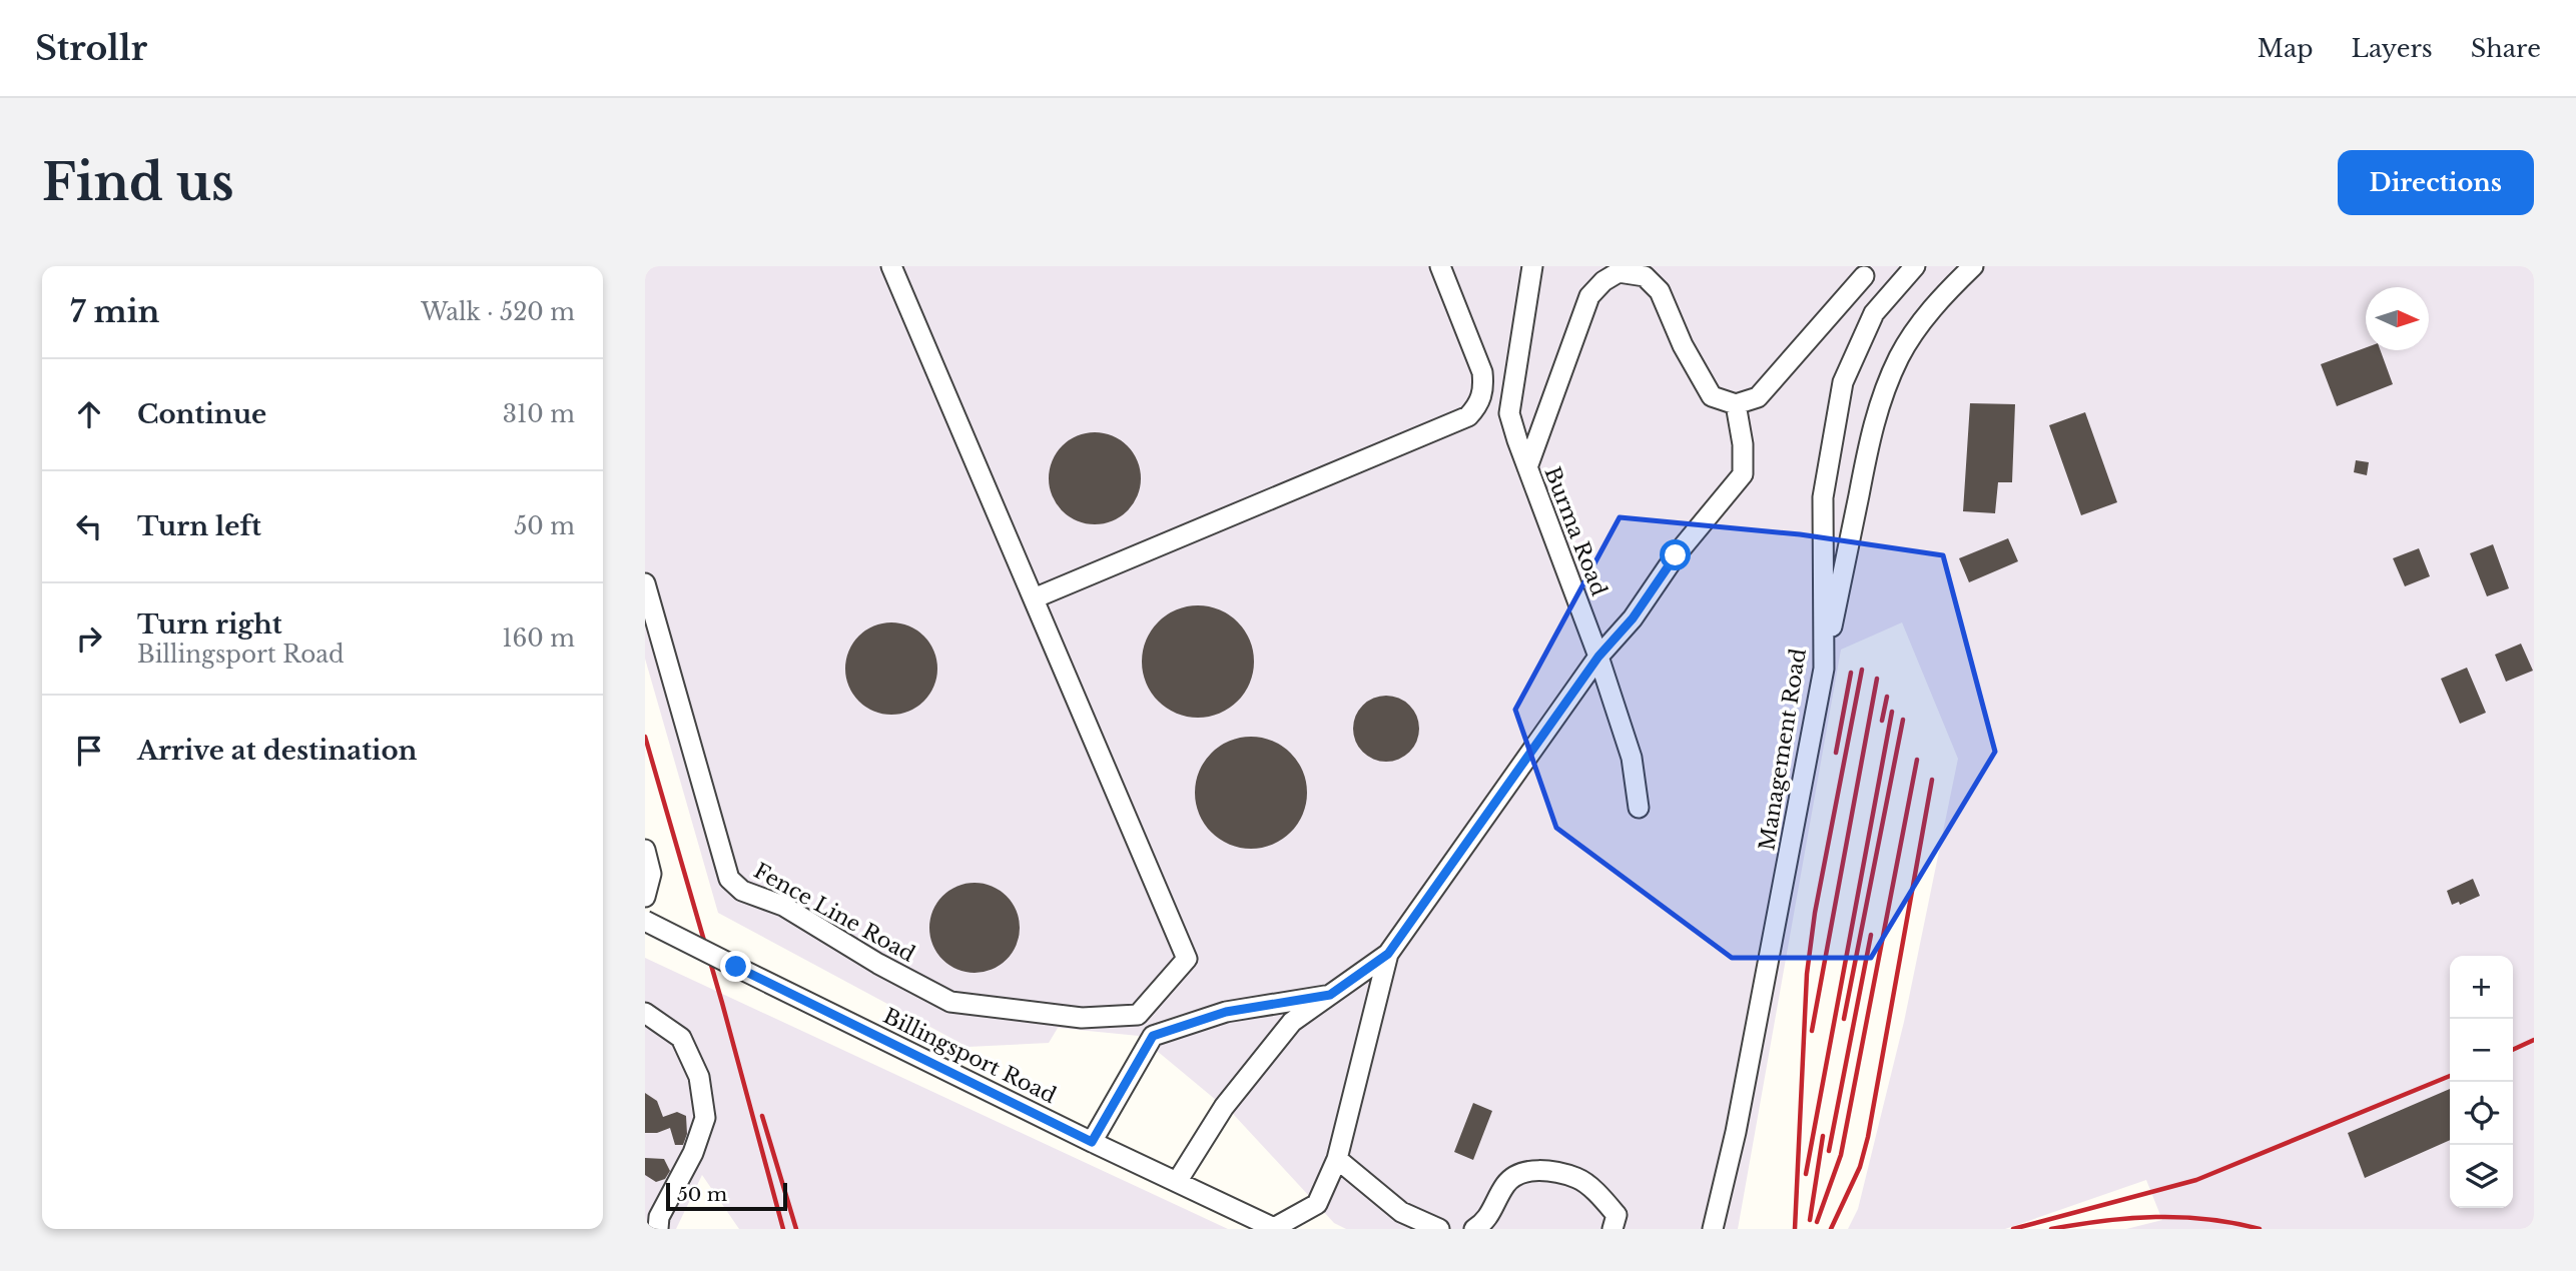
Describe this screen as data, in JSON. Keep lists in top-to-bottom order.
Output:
{
  "streets": {
    "street": [
      "Burma Road",
      "Management Road",
      "Fence Line Road",
      "Billingsport Road"
    ]
  },
  "scale_bar": "50 m",
  "north": "right",
  "page": {
    "header": "Strollr",
    "nav": ["Map", "Layers", "Share"],
    "buttons": "Directions",
    "title": "Find us",
    "heading": ["7 min", "Walk · 520 m"],
    "list": [
      ["Continue", "310 m"],
      ["Turn left", "50 m"],
      ["Turn right", "Billingsport Road", "160 m"],
      "Arrive at destination"
    ],
    "map_buttons": ["+", "−"],
    "scale": "50 m"
  }
}
